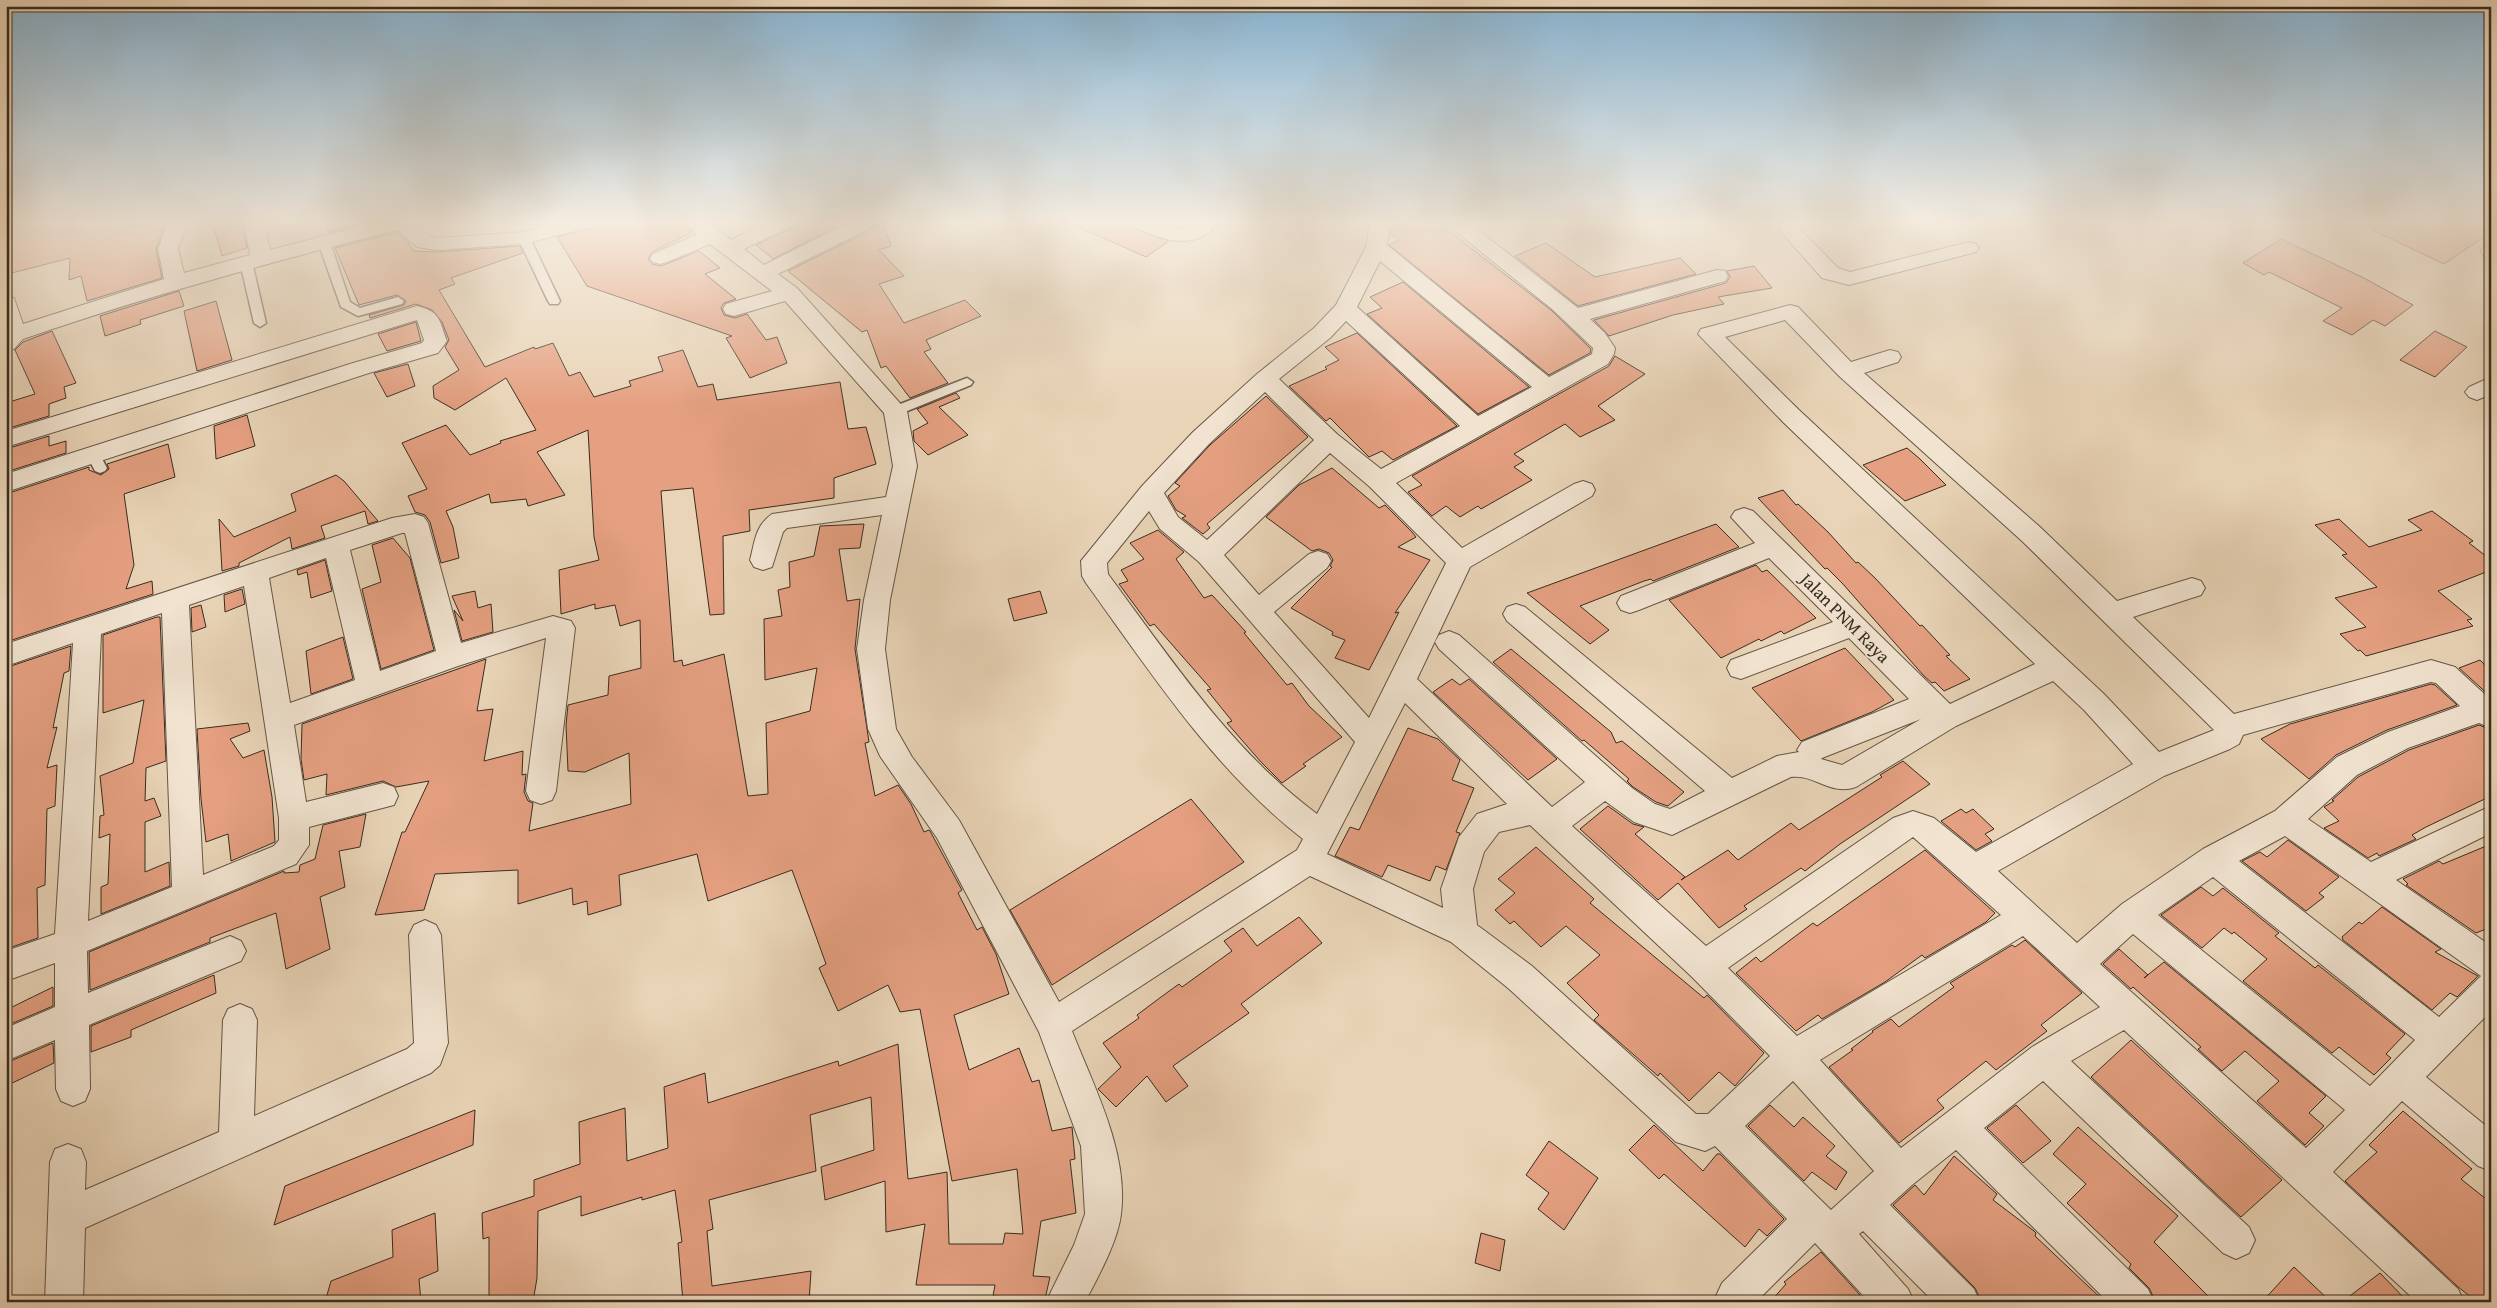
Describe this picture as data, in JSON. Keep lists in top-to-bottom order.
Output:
{
  "streets": {
    "street": ["Jalan PNM Raya"]
  }
}
